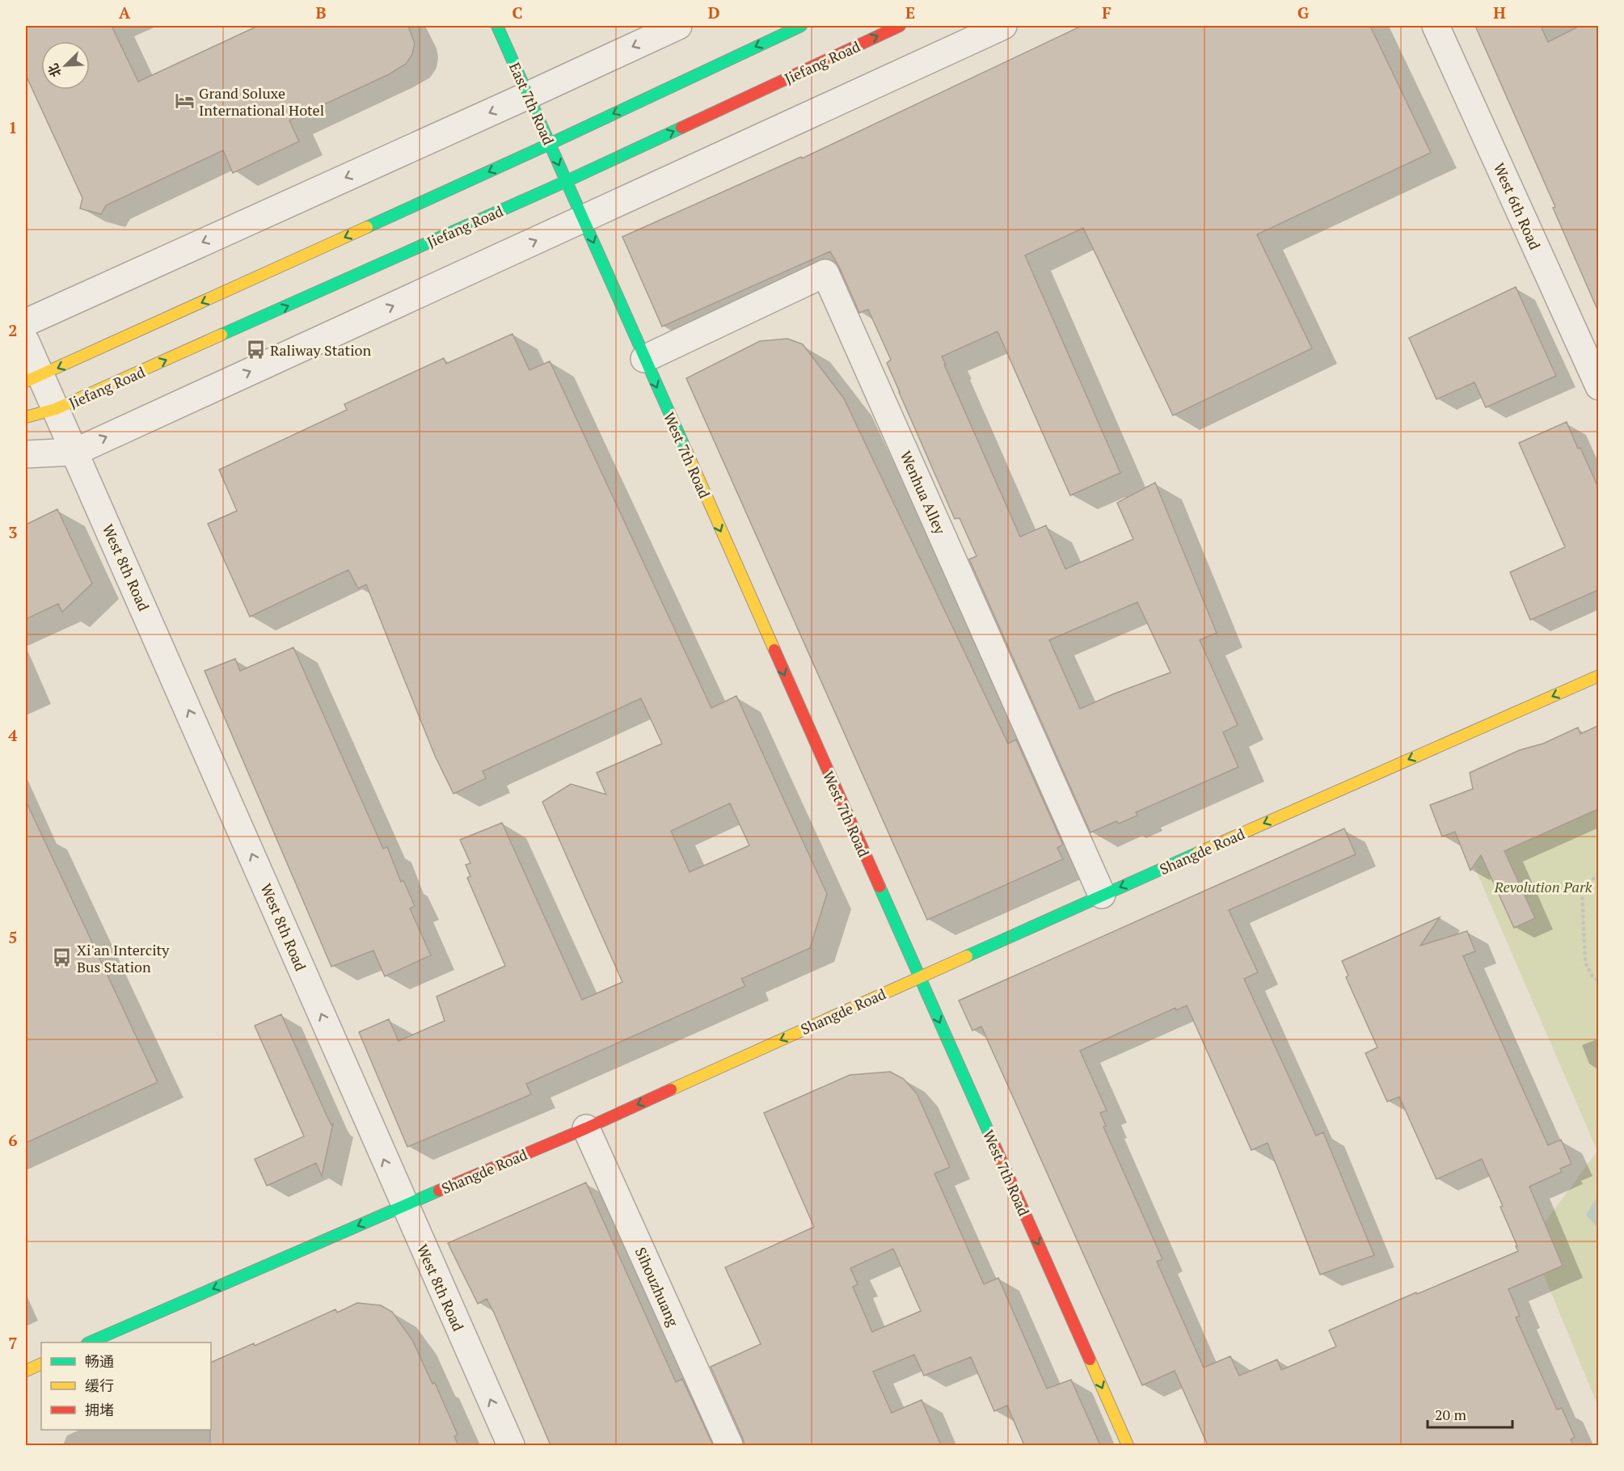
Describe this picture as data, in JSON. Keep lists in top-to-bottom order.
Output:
{
  "streets": {
    "street": [
      "Jiefang Road",
      "East 7th Road",
      "West 6th Road",
      "West 7th Road",
      "Wenhua Alley",
      "West 8th Road",
      "Shangde Road",
      "Sihouzhuang"
    ]
  },
  "crossings": [
    ["Jiefang Road", "East 7th Road"],
    ["Jiefang Road", "West 7th Road"],
    ["Jiefang Road", "West 8th Road"],
    ["East 7th Road", "West 7th Road"],
    ["West 7th Road", "Wenhua Alley"],
    ["West 7th Road", "Shangde Road"],
    ["Wenhua Alley", "Shangde Road"],
    ["West 8th Road", "Shangde Road"],
    ["Shangde Road", "Sihouzhuang"]
  ],
  "one_way": ["West 7th Road", "West 8th Road", "Shangde Road"],
  "parks": ["Revolution Park"],
  "places": {
    "hotel": ["Grand Soluxe International Hotel"],
    "bus stop": ["Raliway Station", "Xi'an Intercity Bus Station"]
  },
  "legend": ["畅通", "缓行", "拥堵"],
  "scale_bar": "20 m",
  "north": "bottom left",
  "grid": {
    "columns": [
      "A",
      "B",
      "C",
      "D",
      "E",
      "F",
      "G",
      "H"
    ],
    "rows": [
      "1",
      "2",
      "3",
      "4",
      "5",
      "6",
      "7"
    ]
  }
}
